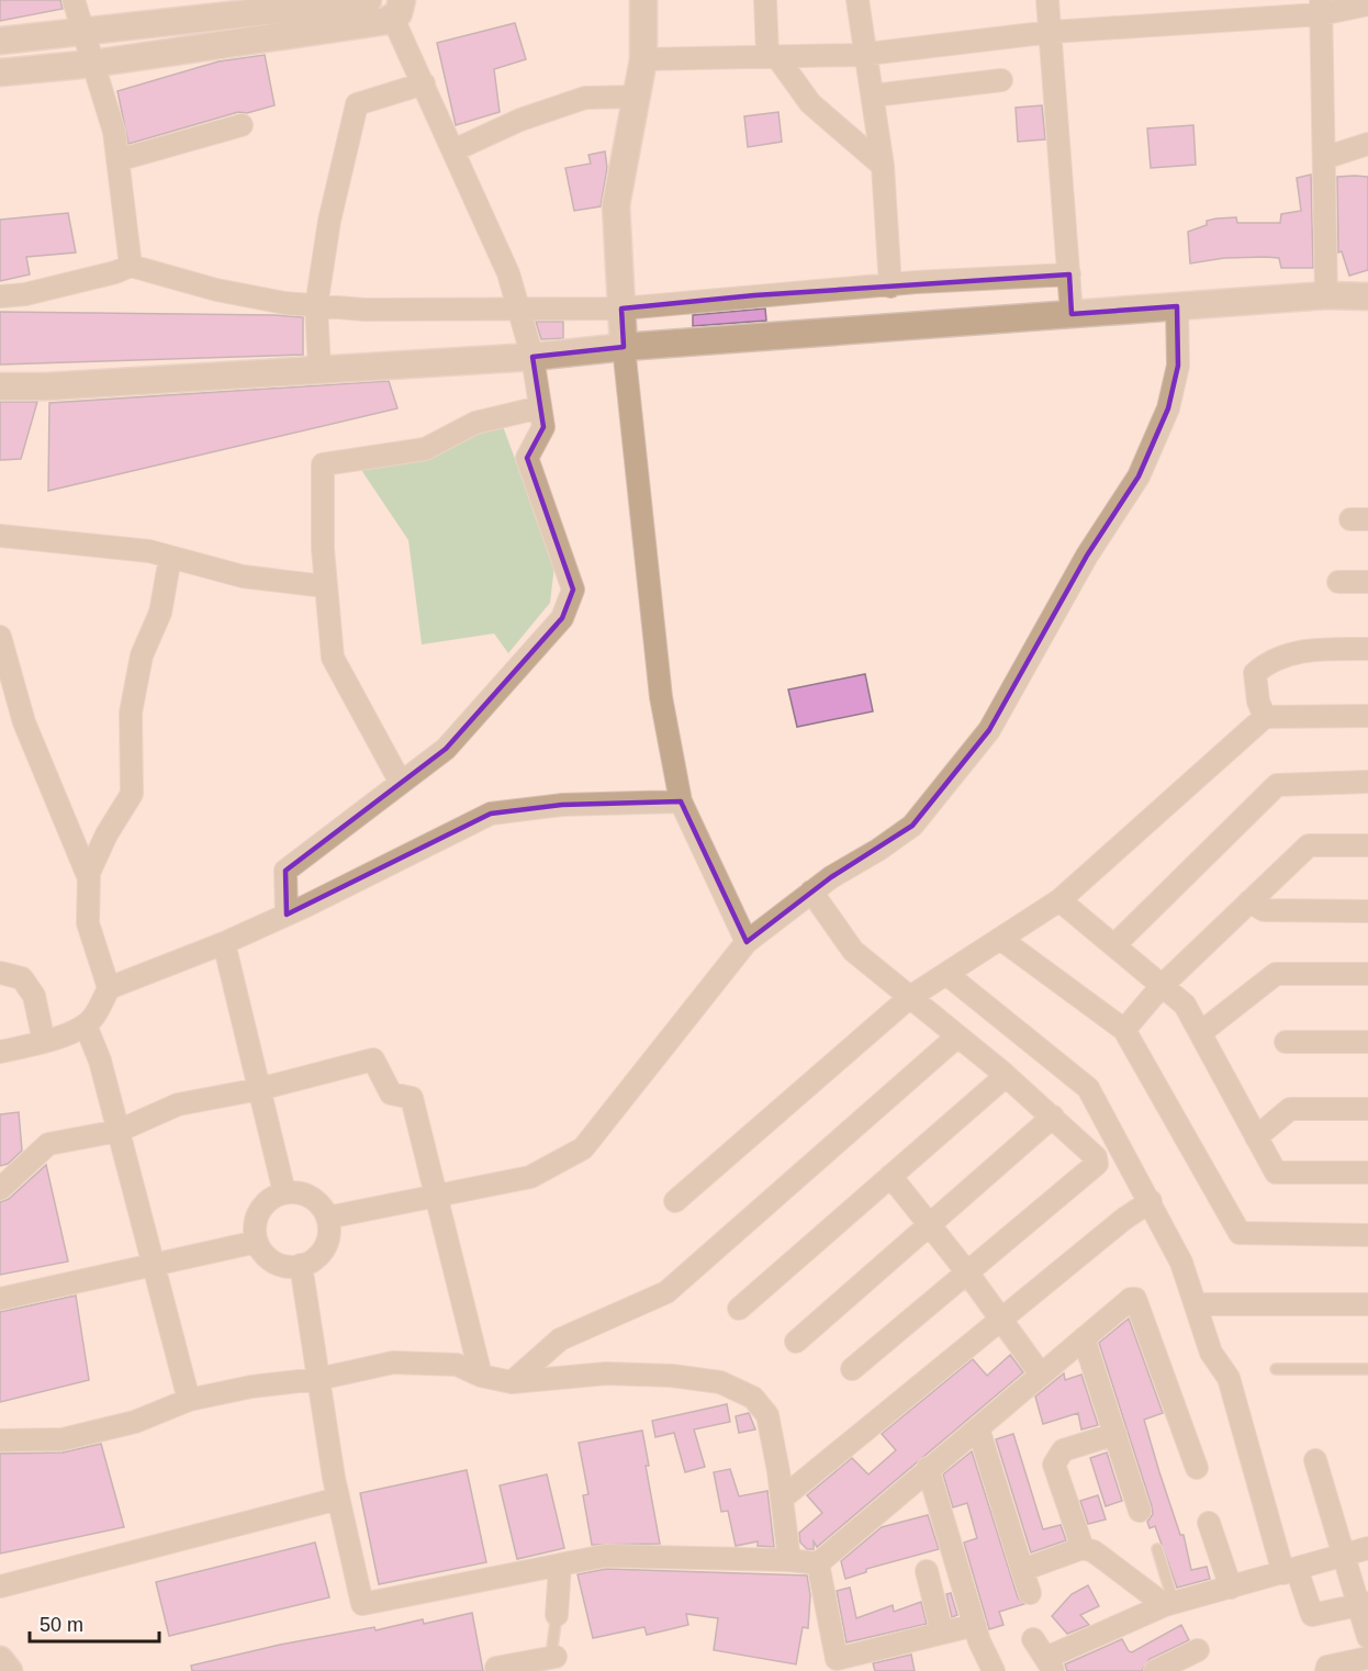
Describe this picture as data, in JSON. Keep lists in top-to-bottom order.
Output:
{
  "scale_bar": "50 m"
}
